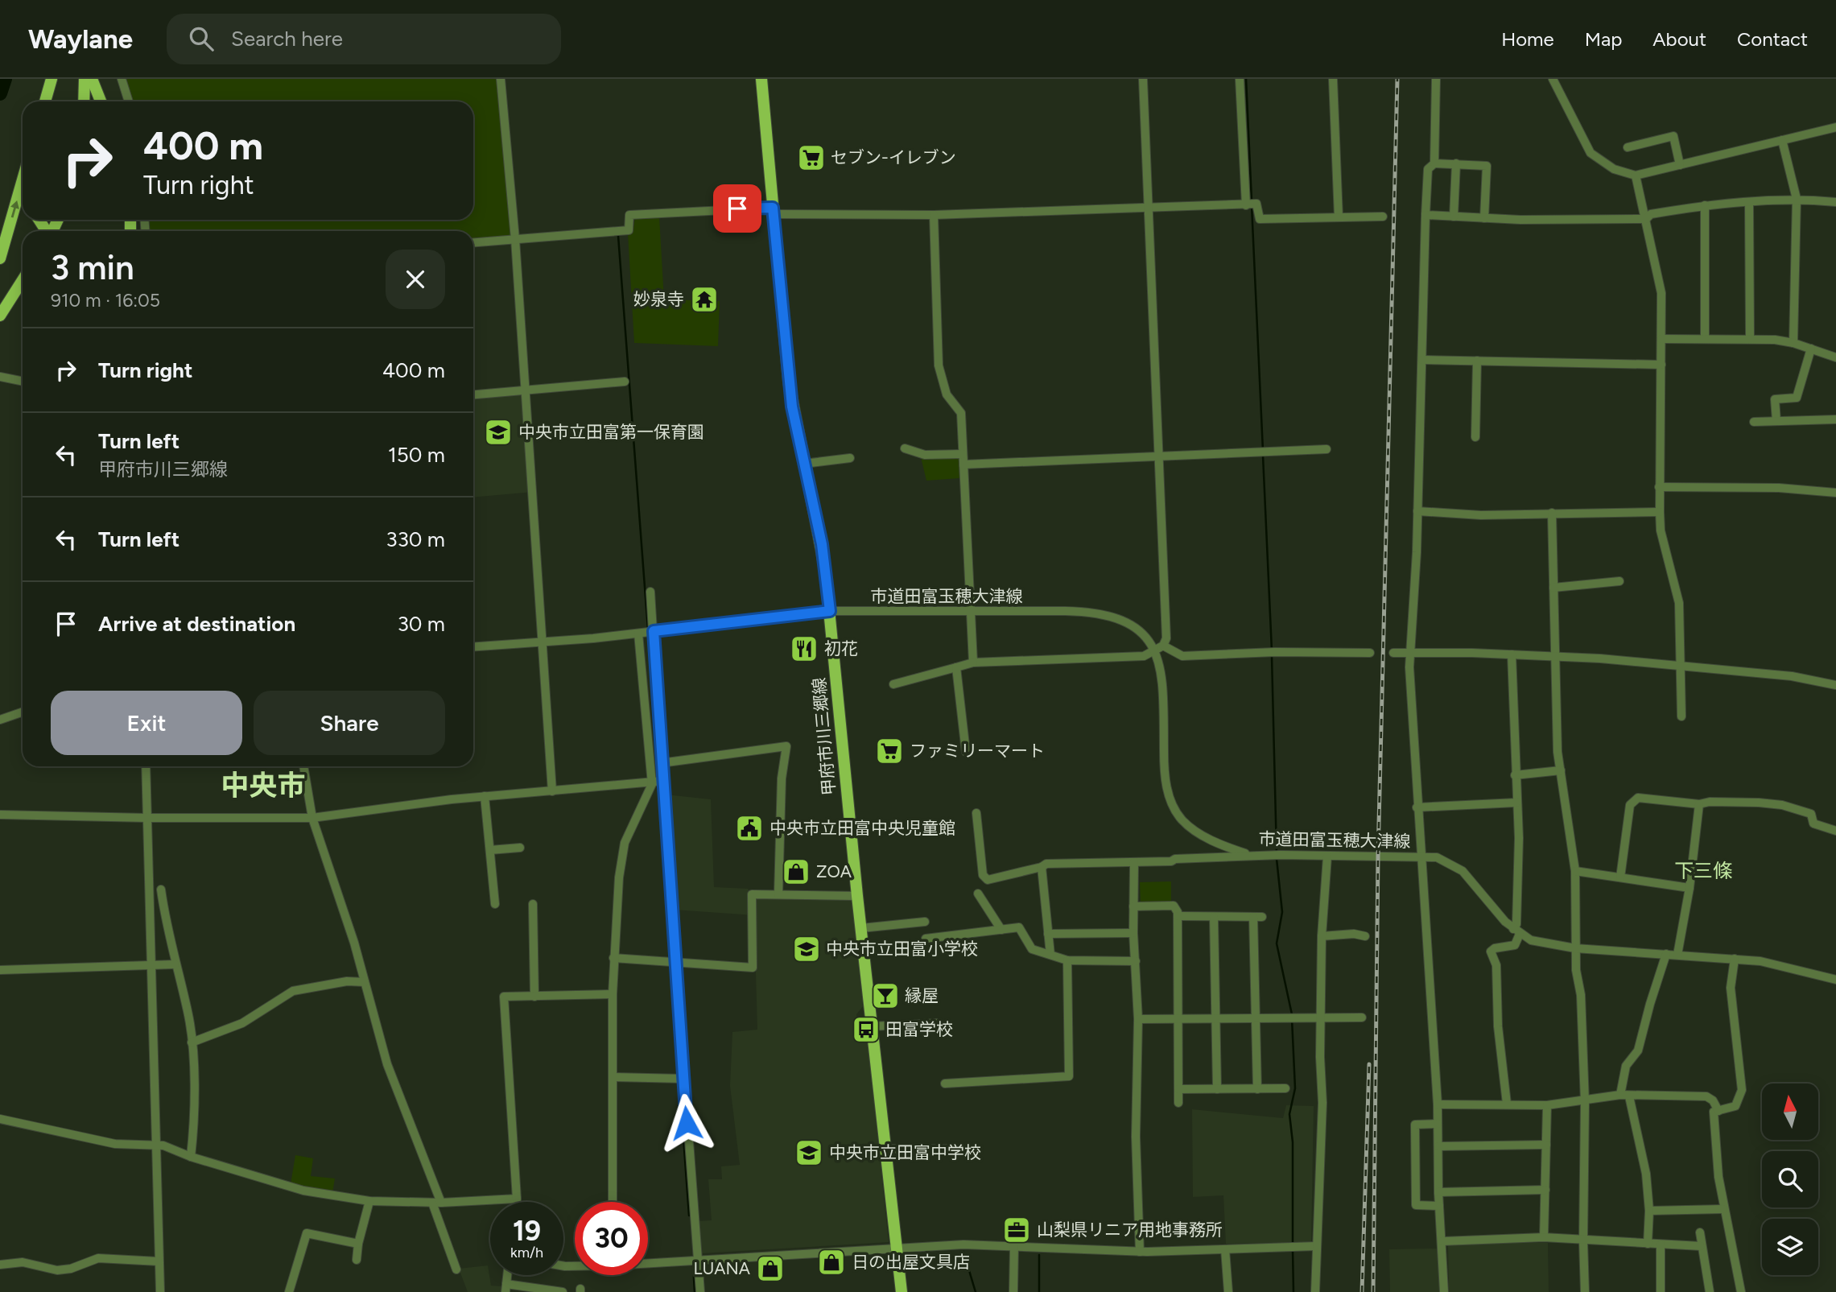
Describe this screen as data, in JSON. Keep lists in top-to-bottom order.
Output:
{
  "streets": {
    "main road": ["甲府市川三郷線"],
    "street": ["市道田富玉穂大津線"]
  },
  "crossings": [
    ["市道田富玉穂大津線", "甲府市川三郷線"]
  ],
  "districts": ["中央市", "下三條"],
  "places": {
    "supermarket": ["セブン-イレブン", "ファミリーマート"],
    "temple": ["妙泉寺"],
    "school or university": ["中央市立田富第一保育園", "中央市立田富小学校", "中央市立田富中学校"],
    "restaurant": ["初花"],
    "public building": ["中央市立田富中央児童館"],
    "shop": ["ZOA", "日の出屋文具店", "LUANA"],
    "bar": ["縁屋"],
    "bus stop": ["田富学校"],
    "office": ["山梨県リニア用地事務所"]
  },
  "north": "top",
  "page": {
    "header": "Waylane",
    "search": "Search here",
    "nav": [
      "Home",
      "Map",
      "About",
      "Contact"
    ],
    "turn": ["400 m", "Turn right"],
    "heading": ["3 min", "910 m · 16:05"],
    "list": [
      {
        "name": "Turn right",
        "value": "400 m"
      },
      {
        "name": "Turn left",
        "note": "甲府市川三郷線",
        "value": "150 m"
      },
      {
        "name": "Turn left",
        "value": "330 m"
      },
      {
        "name": "Arrive at destination",
        "value": "30 m"
      }
    ],
    "buttons": ["Exit", "Share"],
    "speed": "19 km/h",
    "limit": "30"
  }
}
